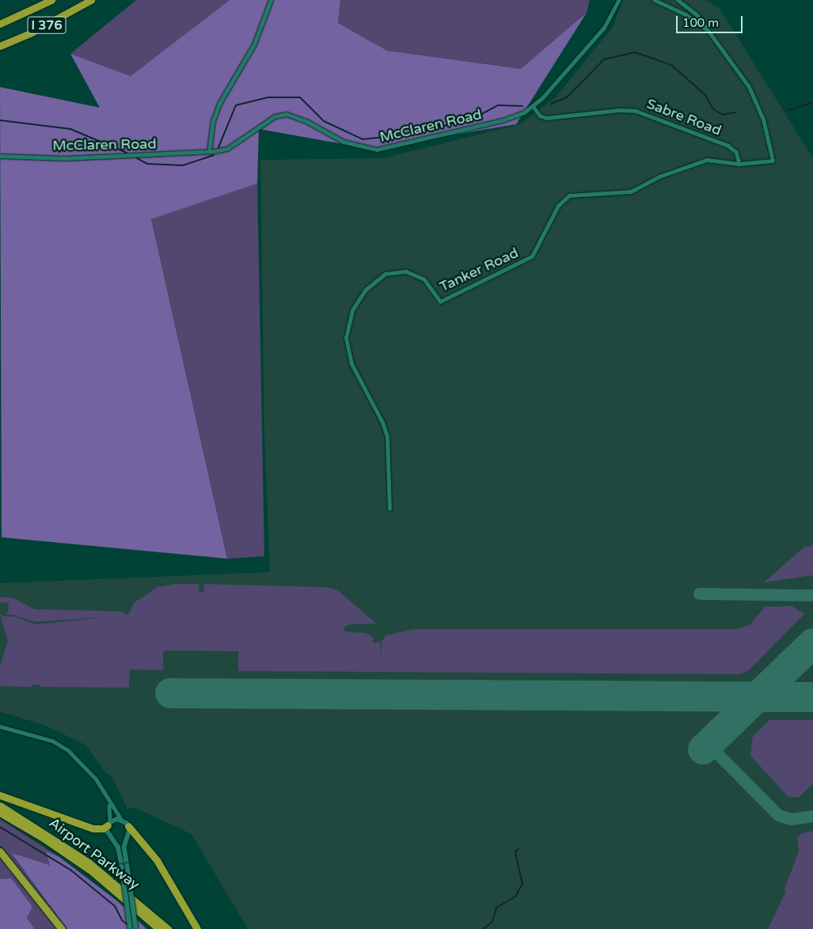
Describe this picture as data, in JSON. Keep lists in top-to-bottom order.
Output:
{
  "streets": {
    "highway": ["I 376", "Airport Parkway"],
    "street": ["Sabre Road", "McClaren Road", "Tanker Road"]
  },
  "crossings": [
    ["Sabre Road", "McClaren Road"],
    ["Sabre Road", "Tanker Road"]
  ],
  "scale_bar": "100 m"
}
